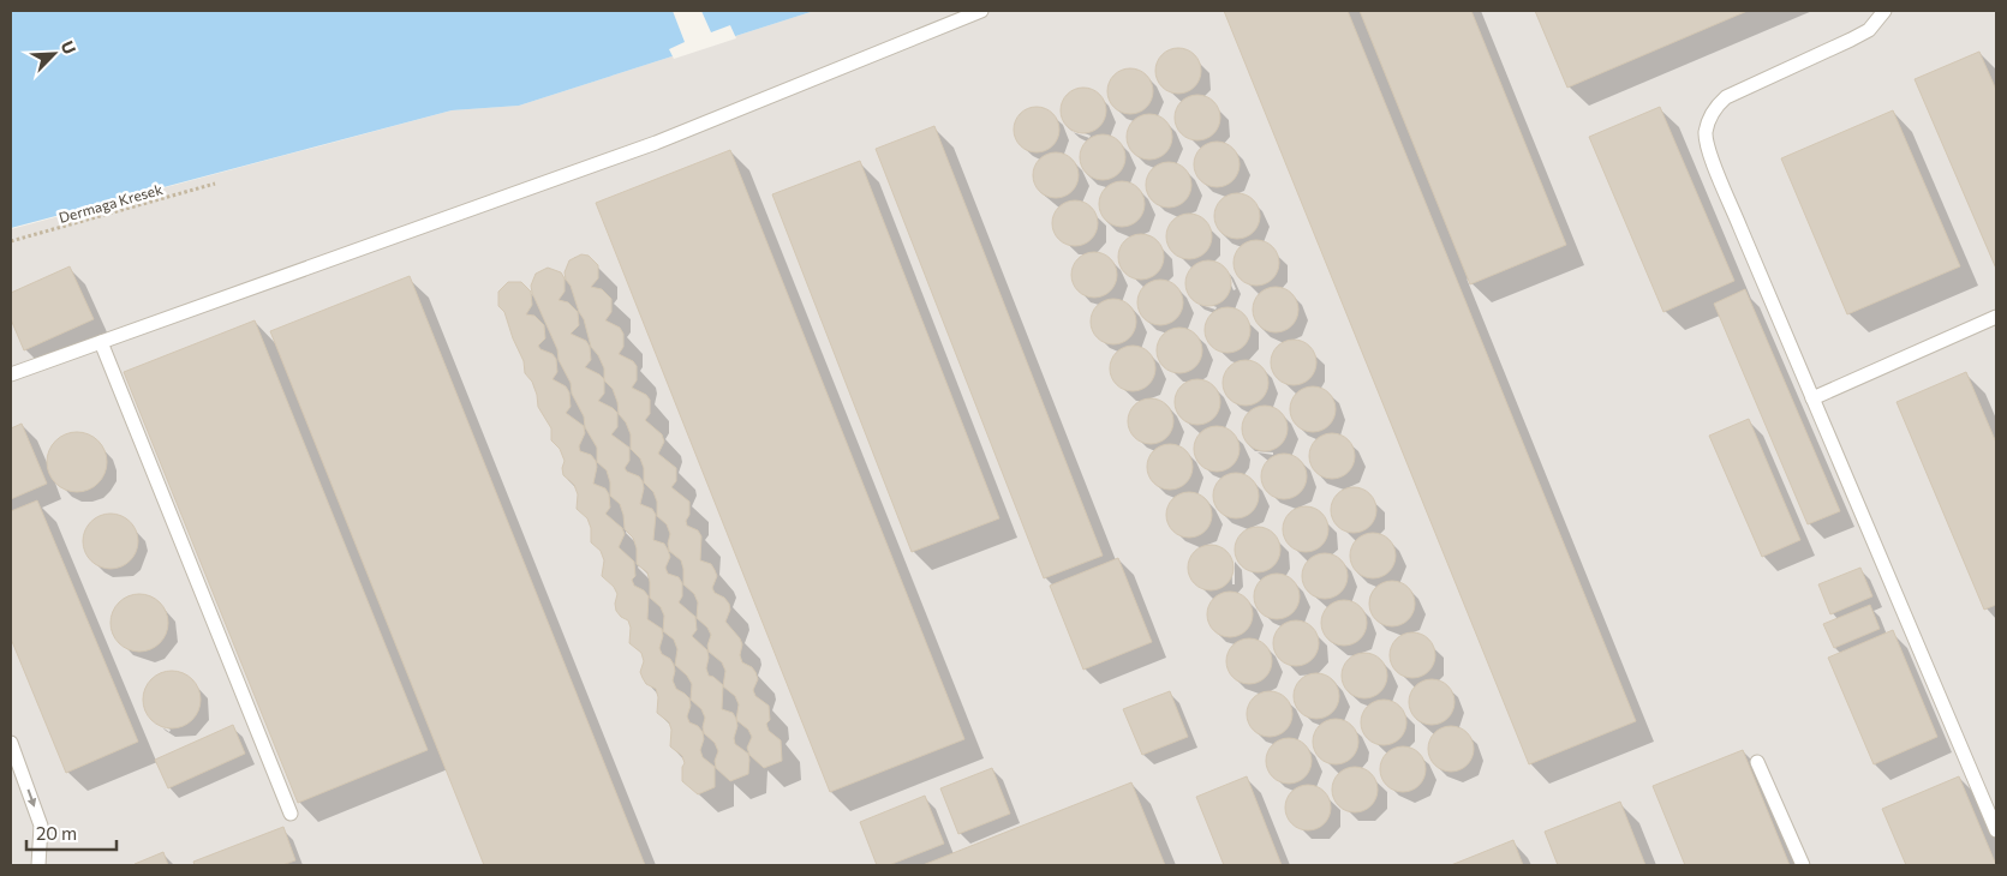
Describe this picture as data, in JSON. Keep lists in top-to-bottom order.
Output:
{
  "streets": {
    "path": ["Dermaga Kresek"]
  },
  "scale_bar": "20 m",
  "north": "top right"
}
